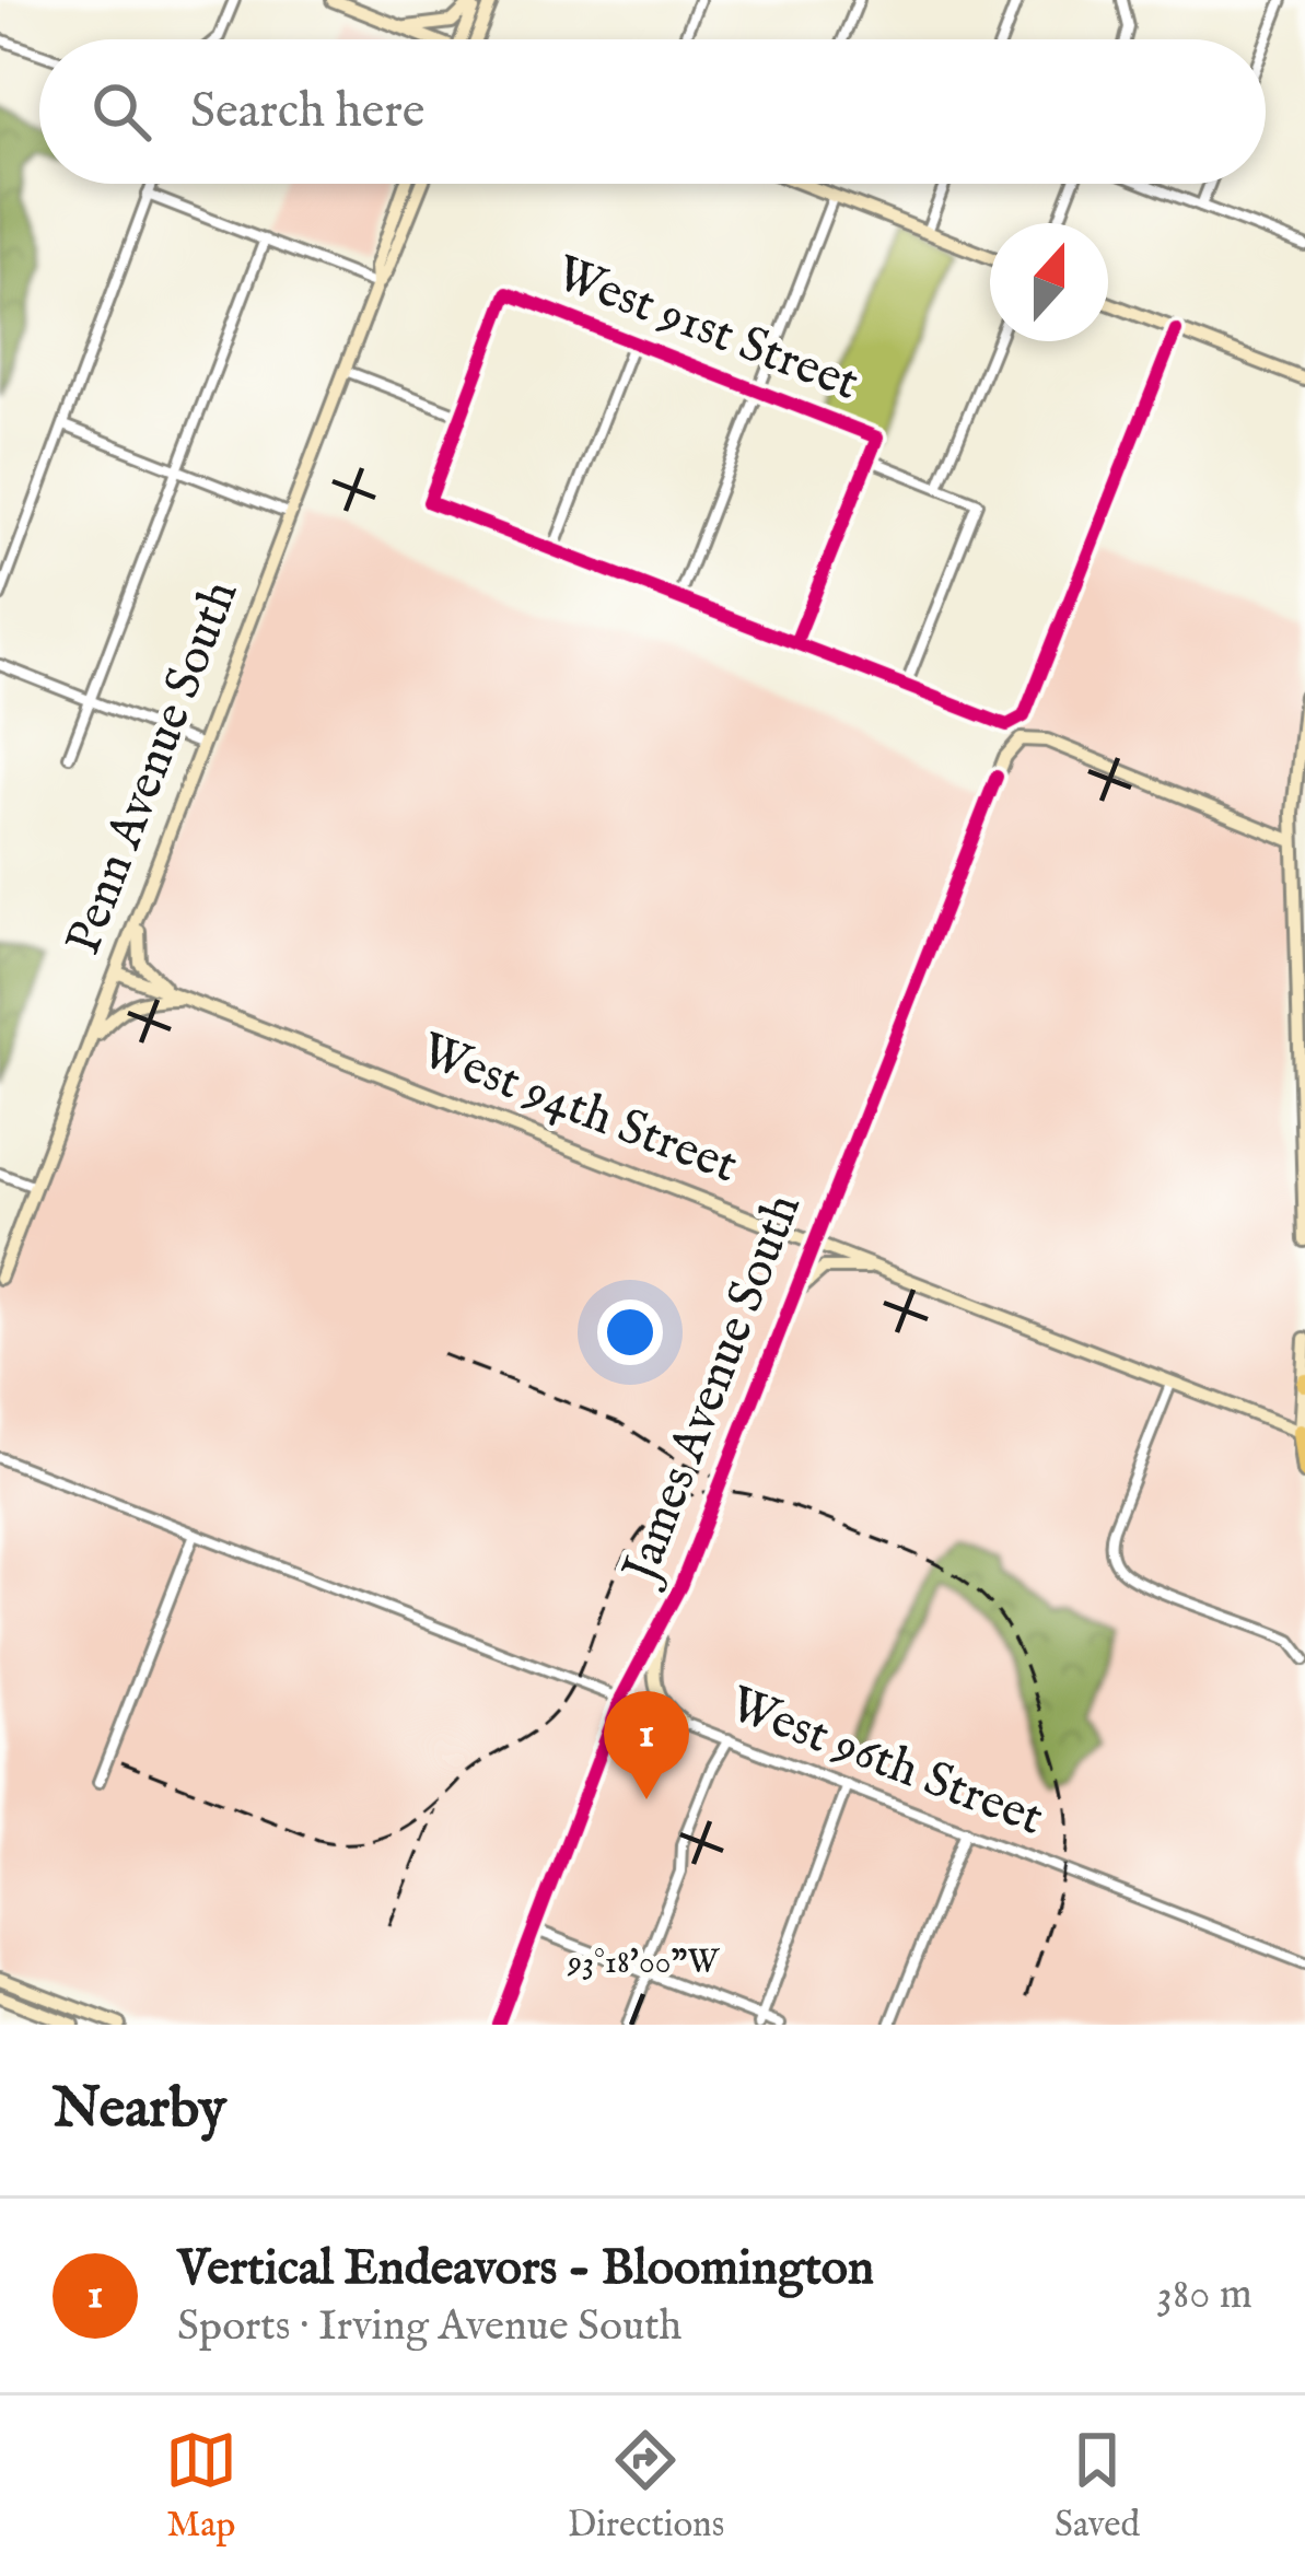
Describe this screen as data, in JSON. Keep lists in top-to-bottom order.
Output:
{
  "streets": {
    "street": [
      "West 91st Street",
      "Penn Avenue South",
      "West 94th Street",
      "James Avenue South",
      "West 96th Street"
    ]
  },
  "crossings": [
    ["Penn Avenue South", "West 94th Street"],
    ["West 94th Street", "James Avenue South"],
    ["James Avenue South", "West 96th Street"]
  ],
  "north": "top",
  "page": {
    "search": "Search here",
    "pins": "1",
    "heading": "Nearby",
    "list": [
      {
        "mark": "1",
        "name": "Vertical Endeavors - Bloomington",
        "note": "Sports · Irving Avenue South",
        "value": "380 m"
      }
    ],
    "nav": ["Map", "Directions", "Saved"]
  },
  "coordinates": ["93°18'00\"W"]
}
